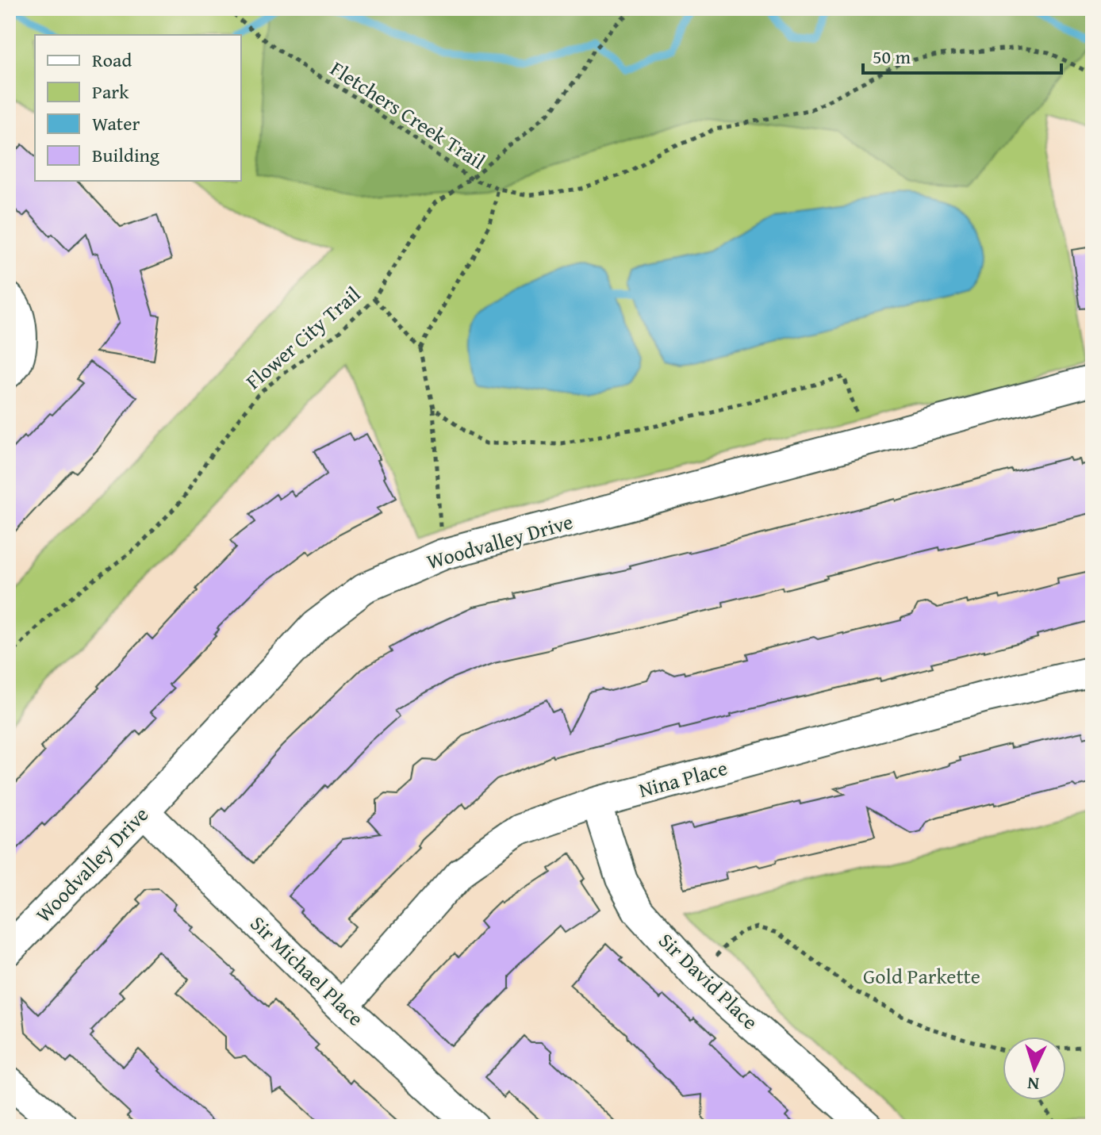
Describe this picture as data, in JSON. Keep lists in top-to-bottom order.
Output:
{
  "streets": {
    "street": [
      "Woodvalley Drive",
      "Nina Place",
      "Sir Michael Place",
      "Sir David Place"
    ],
    "path": ["Fletchers Creek Trail", "Flower City Trail"]
  },
  "crossings": [
    ["Fletchers Creek Trail", "Flower City Trail"],
    ["Woodvalley Drive", "Sir Michael Place"],
    ["Nina Place", "Sir Michael Place"],
    ["Nina Place", "Sir David Place"]
  ],
  "parks": ["Gold Parkette"],
  "legend": [
    "Road",
    "Park",
    "Water",
    "Building"
  ],
  "scale_bar": "50 m",
  "north": "bottom"
}
